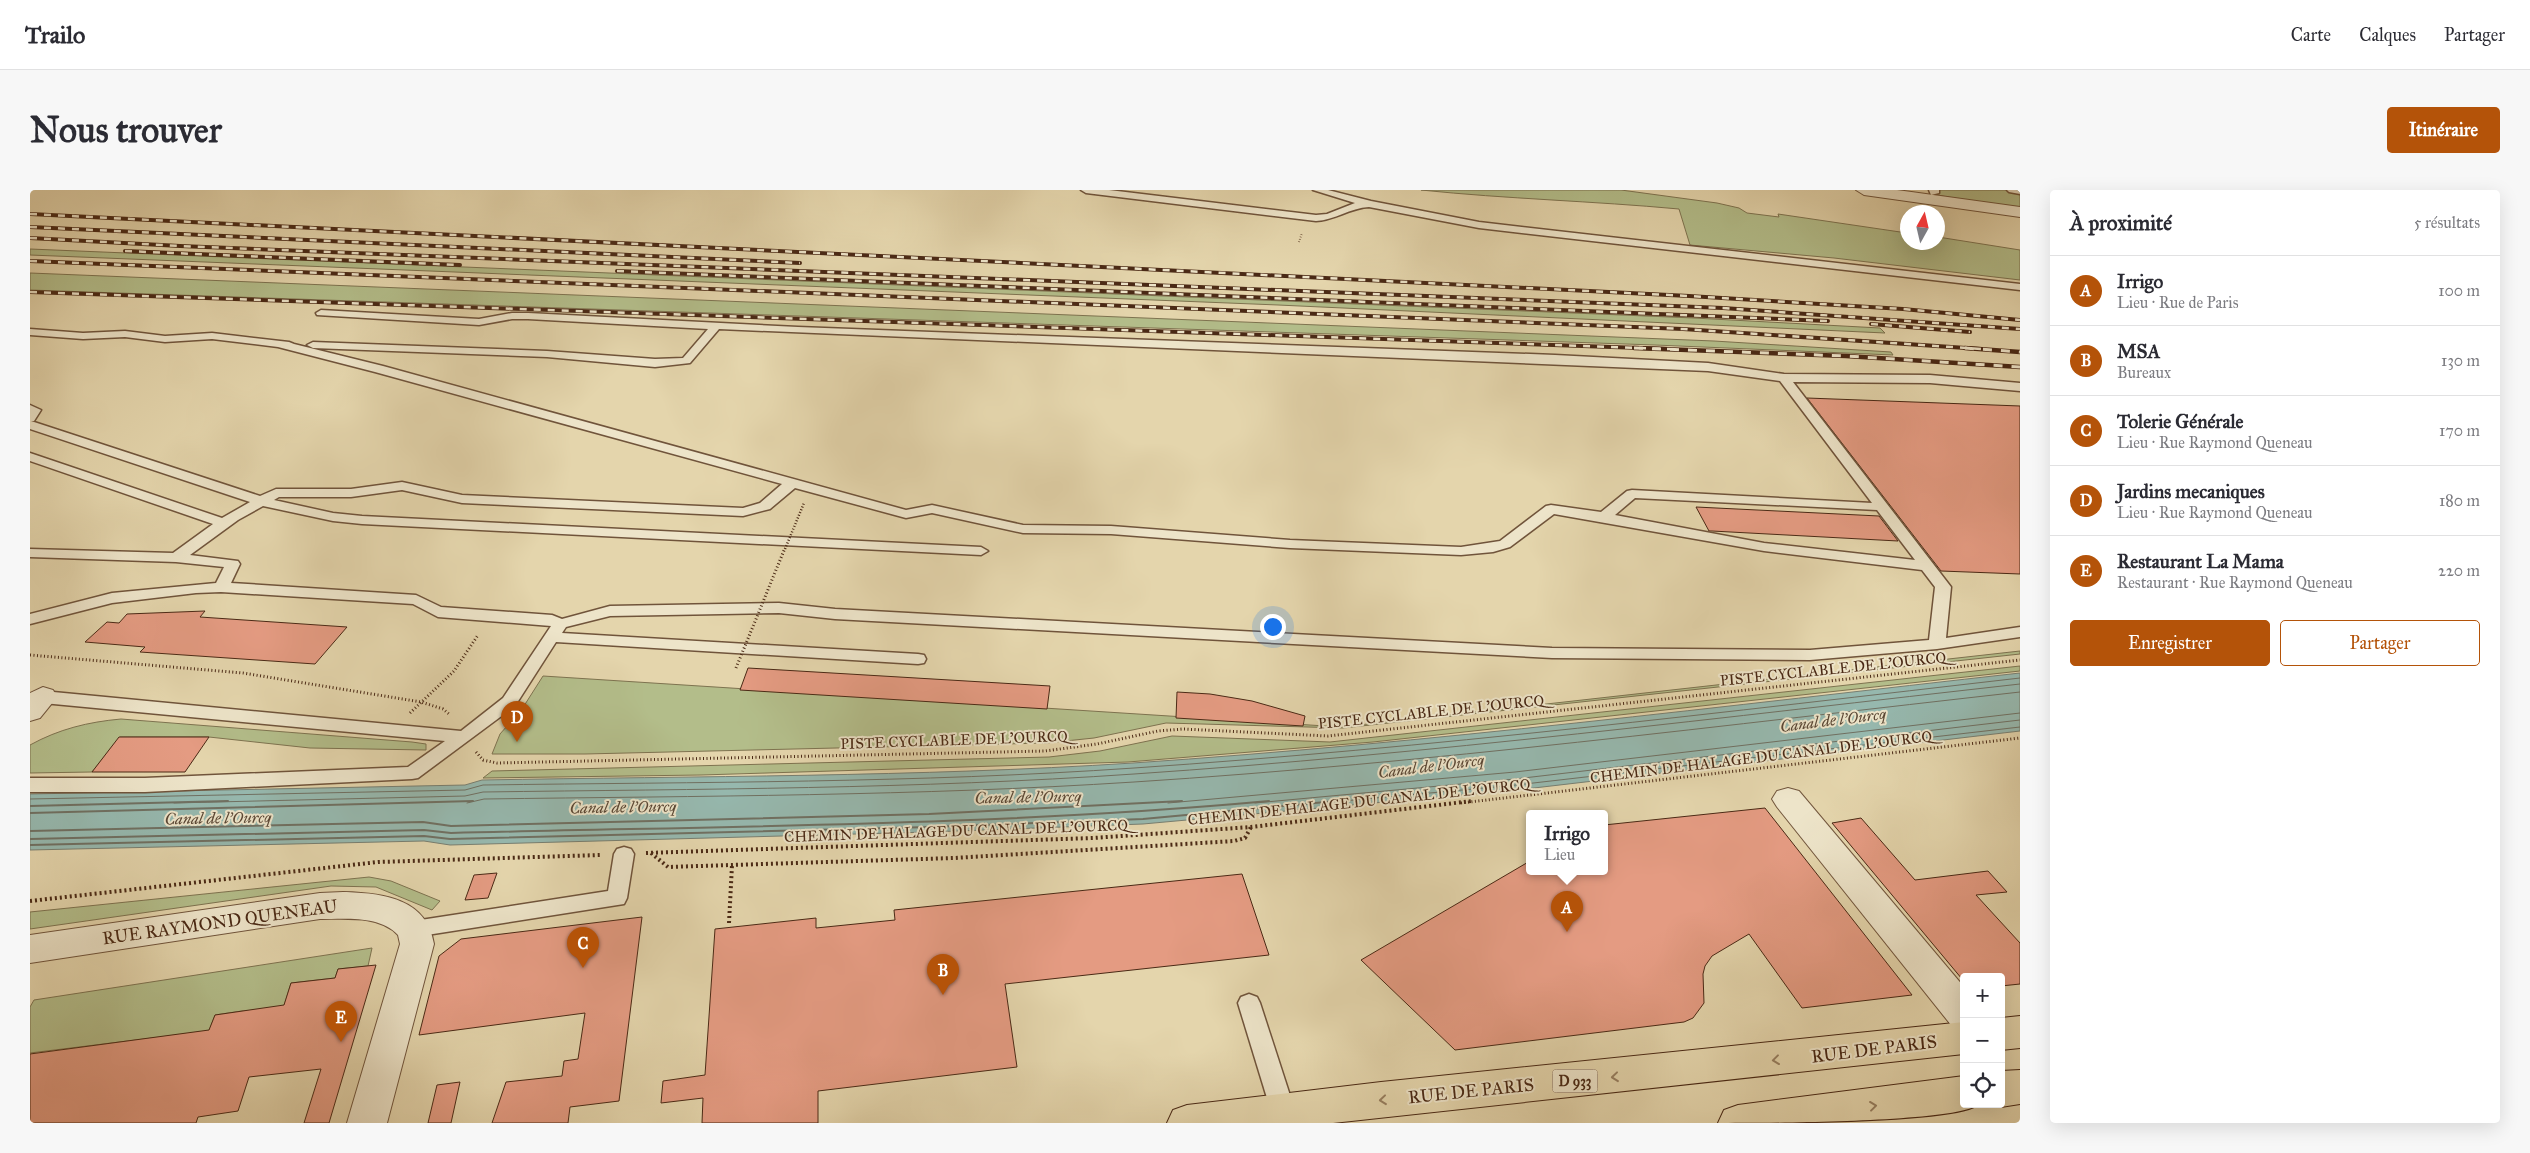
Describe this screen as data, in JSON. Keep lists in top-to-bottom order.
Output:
{
  "streets": {
    "main road": ["RUE DE PARIS", "D 933"],
    "street": ["RUE RAYMOND QUENEAU"],
    "path": ["PISTE CYCLABLE DE L'OURCQ", "CHEMIN DE HALAGE DU CANAL DE L'OURCQ"]
  },
  "water": ["Canal de l'Ourcq"],
  "north": "top",
  "page": {
    "header": "Trailo",
    "nav": ["Carte", "Calques", "Partager"],
    "buttons": [
      "Itinéraire",
      ["Enregistrer", "Partager"]
    ],
    "title": "Nous trouver",
    "heading": ["À proximité", "5 résultats"],
    "list": [
      {
        "mark": "A",
        "name": "Irrigo",
        "note": "Lieu · Rue de Paris",
        "value": "100 m"
      },
      {
        "mark": "B",
        "name": "MSA",
        "note": "Bureaux",
        "value": "130 m"
      },
      {
        "mark": "C",
        "name": "Tolerie Générale",
        "note": "Lieu · Rue Raymond Queneau",
        "value": "170 m"
      },
      {
        "mark": "D",
        "name": "Jardins mecaniques",
        "note": "Lieu · Rue Raymond Queneau",
        "value": "180 m"
      },
      {
        "mark": "E",
        "name": "Restaurant La Mama",
        "note": "Restaurant · Rue Raymond Queneau",
        "value": "220 m"
      }
    ],
    "pins": [
      "D",
      "A",
      "C",
      "B",
      "E"
    ],
    "popup": ["Irrigo", "Lieu"],
    "map_buttons": ["+", "−"]
  }
}
